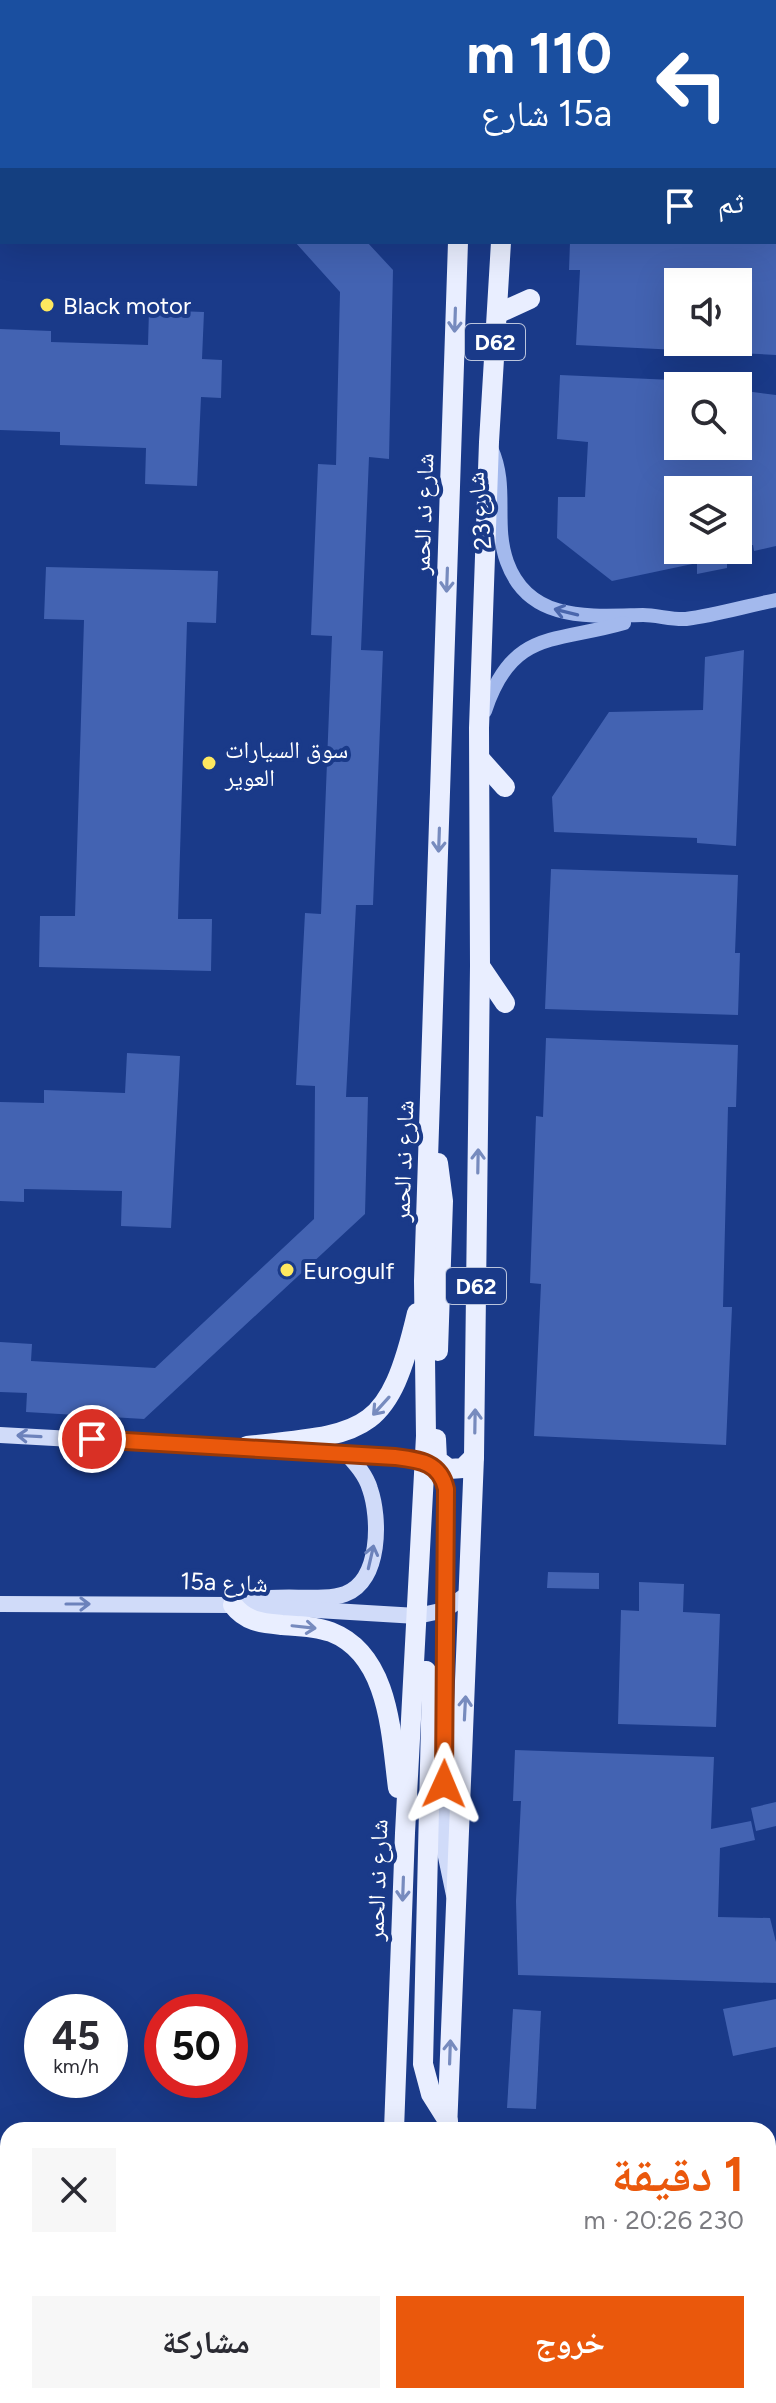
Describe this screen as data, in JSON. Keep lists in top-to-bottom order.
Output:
{
  "streets": {
    "main road": ["D62", "شارع ند الحمر", "15a شارع"],
    "street": ["شارع 23"]
  },
  "crossings": [
    ["D62", "شارع 23"],
    ["D62", "15a شارع"],
    ["شارع ند الحمر", "15a شارع"]
  ],
  "one_way": ["شارع 23", "15a شارع"],
  "places": ["Black motor", "سوق السيارات العوير", "Eurogulf"],
  "page": {
    "turn": ["110 m", "15a شارع"],
    "then": "ثم",
    "speed": "45 km/h",
    "limit": "50",
    "heading": ["1 دقيقة", "230 m · 20:26"],
    "buttons": ["خروج", "مشاركة"]
  }
}
